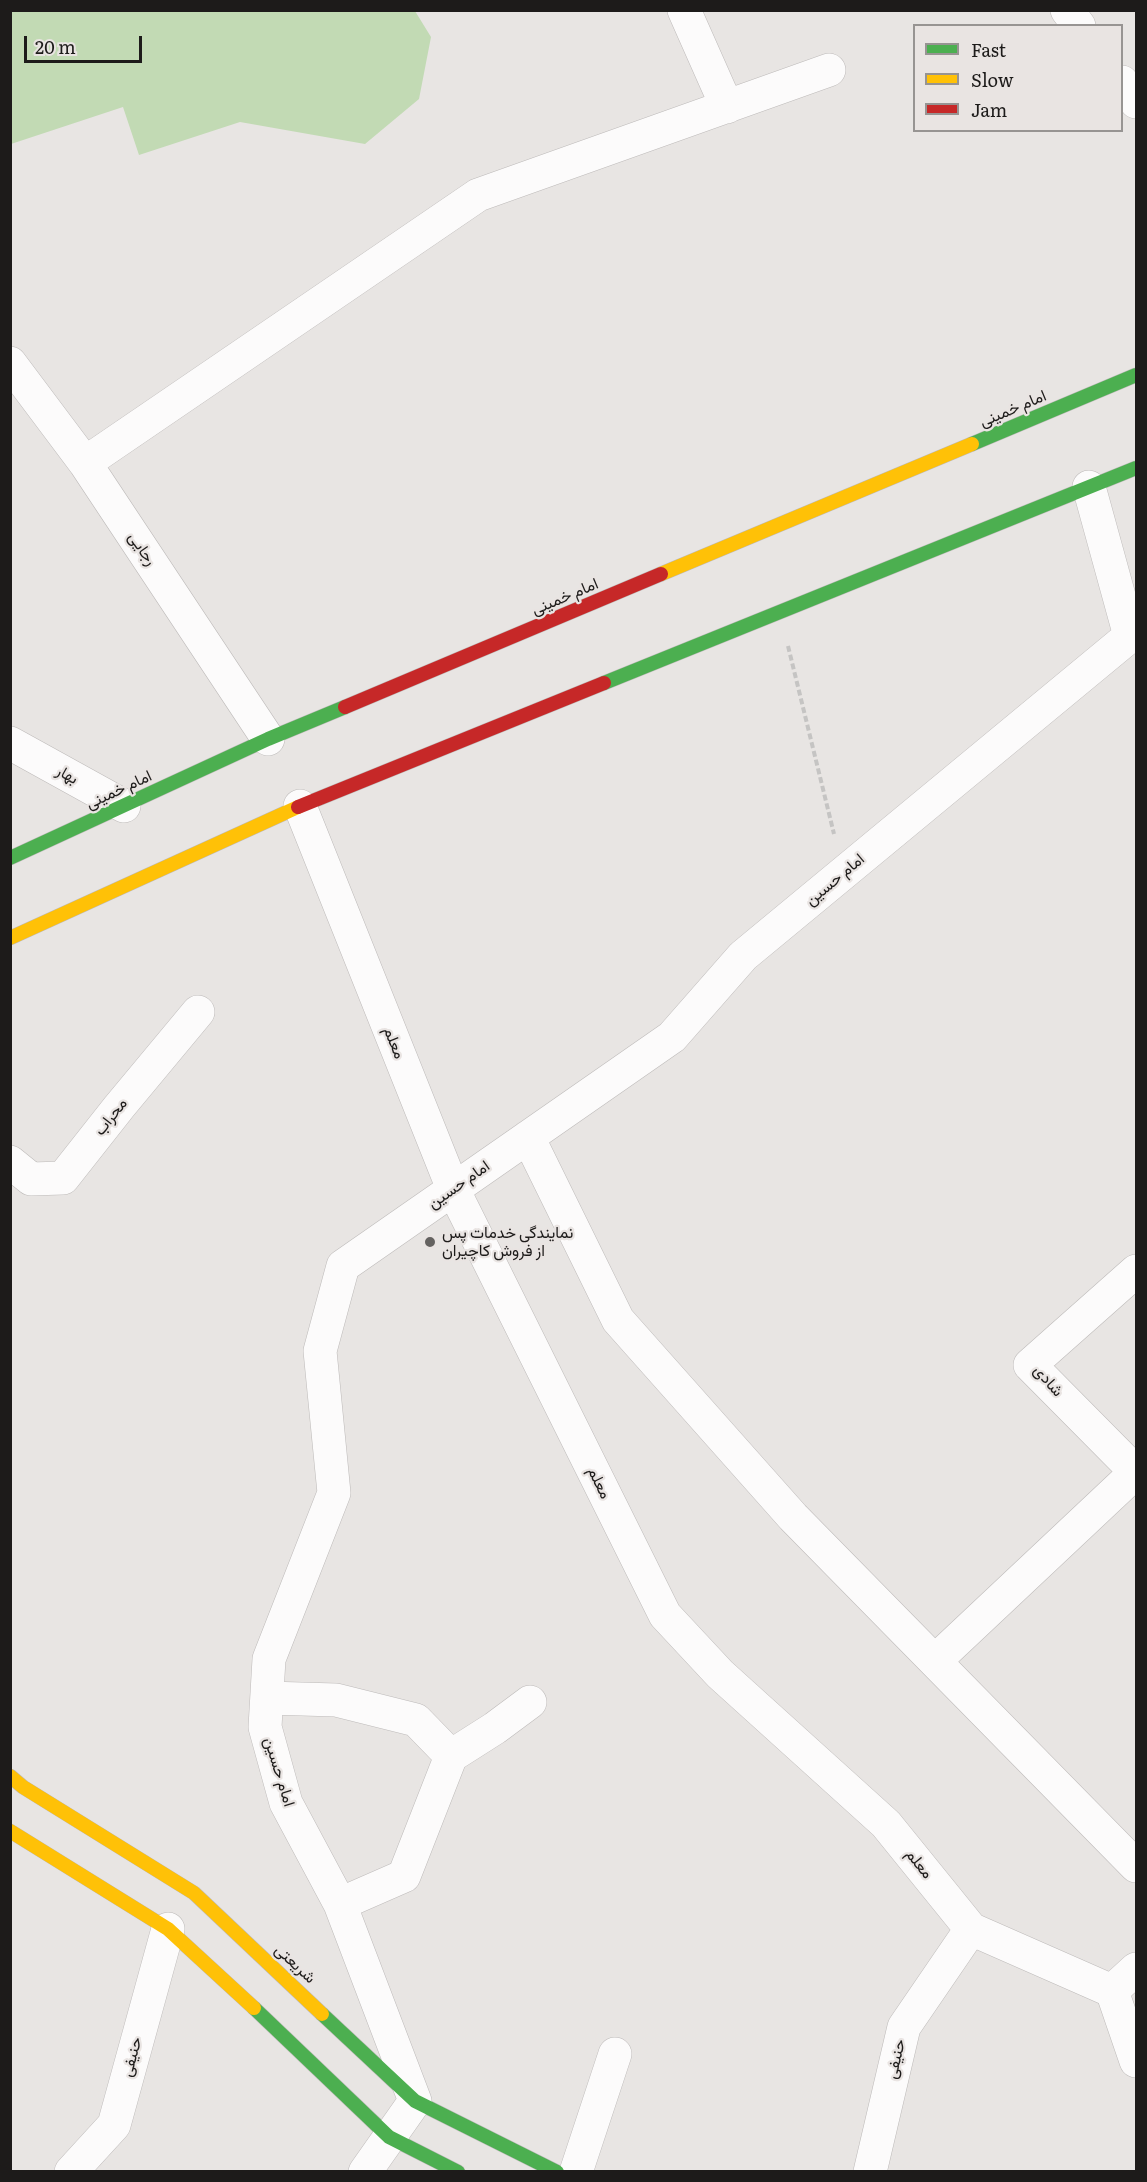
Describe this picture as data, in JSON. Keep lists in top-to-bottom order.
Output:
{
  "streets": {
    "main road": ["امام خمینی", "شریعتی"],
    "street": [
      "رجایی",
      "بهار",
      "امام حسین",
      "معلم",
      "محراب",
      "شادی",
      "حنیفی"
    ]
  },
  "crossings": [
    ["امام خمینی", "رجایی"],
    ["امام خمینی", "بهار"],
    ["امام حسین", "معلم"],
    ["امام حسین", "شریعتی"],
    ["معلم", "حنیفی"]
  ],
  "places": ["نمایندگی خدمات پس از فروش کاچیران"],
  "legend": ["Fast", "Slow", "Jam"],
  "scale_bar": "20 m"
}
